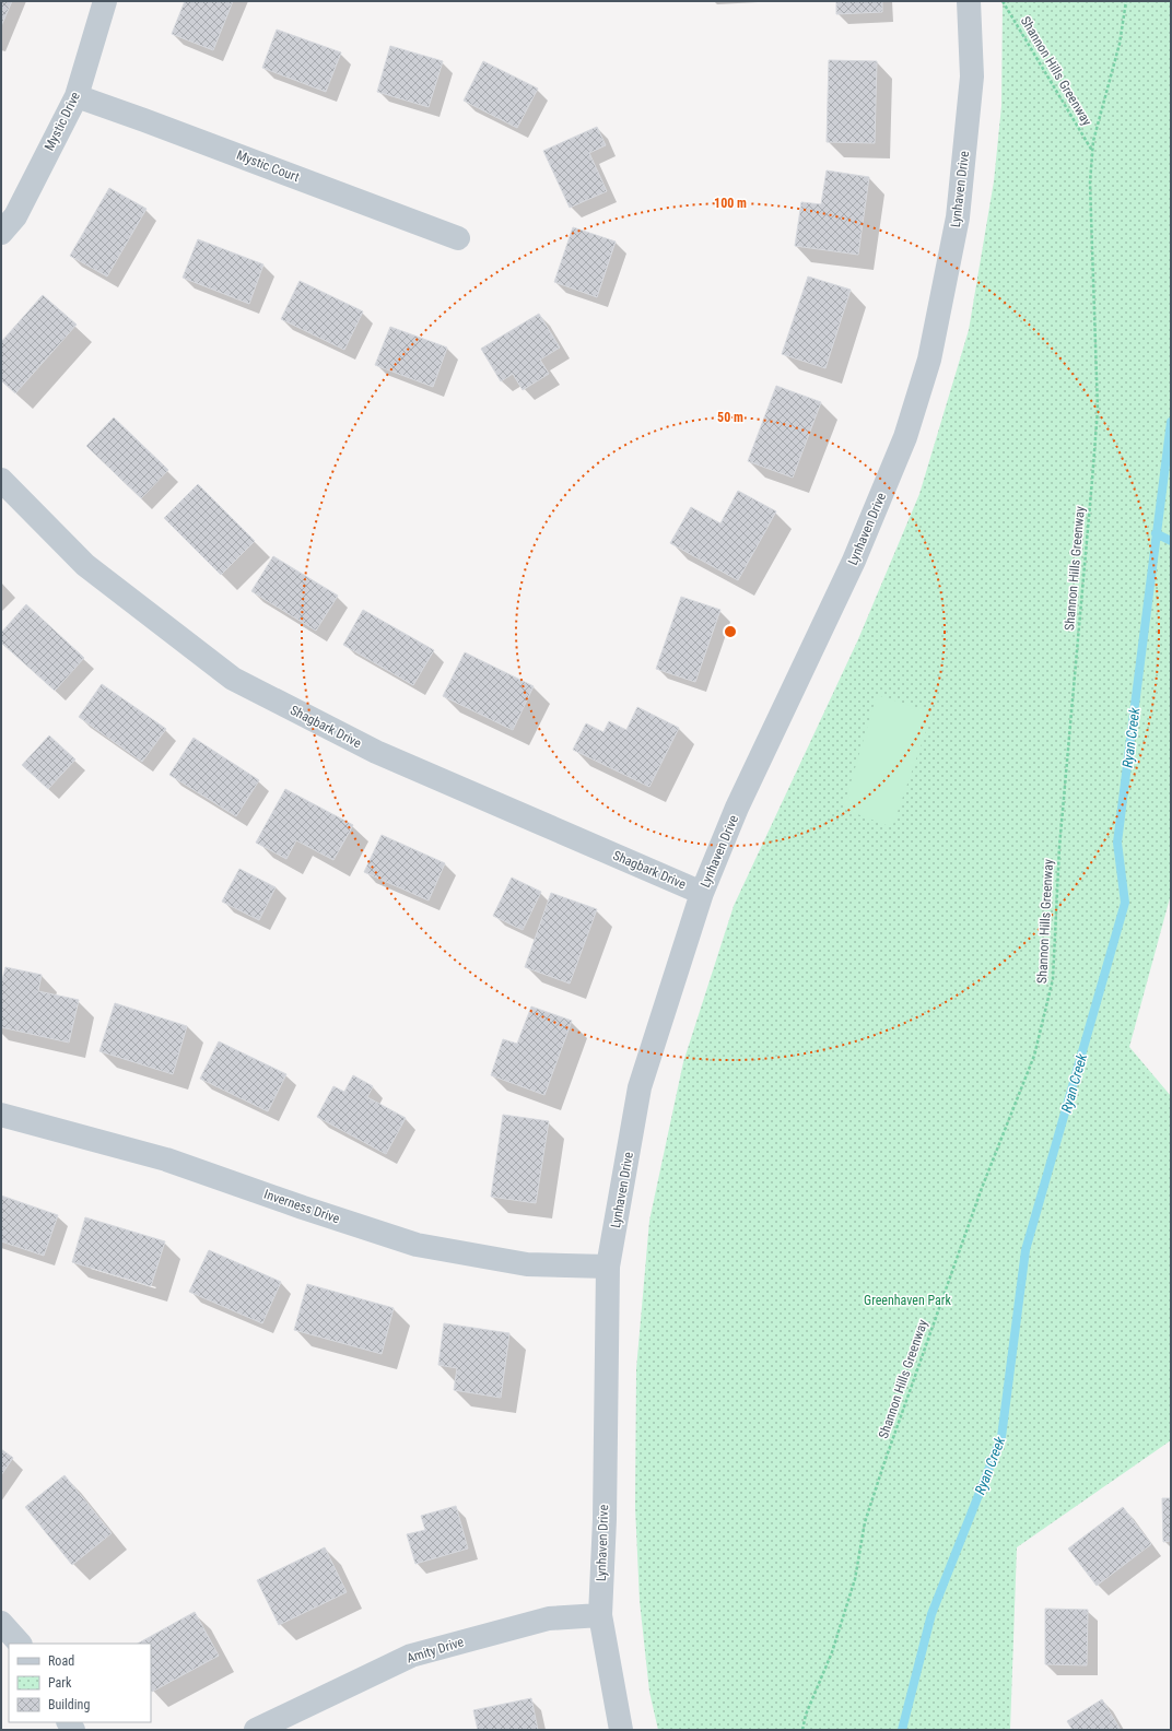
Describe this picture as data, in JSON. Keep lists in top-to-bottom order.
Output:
{
  "streets": {
    "street": [
      "Mystic Drive",
      "Mystic Court",
      "Lynhaven Drive",
      "Shagbark Drive",
      "Inverness Drive",
      "Amity Drive"
    ],
    "path": ["Shannon Hills Greenway"]
  },
  "crossings": [
    ["Mystic Drive", "Mystic Court"],
    ["Lynhaven Drive", "Shagbark Drive"],
    ["Lynhaven Drive", "Inverness Drive"],
    ["Lynhaven Drive", "Amity Drive"]
  ],
  "water": ["Ryan Creek"],
  "parks": ["Greenhaven Park"],
  "legend": ["Road", "Park", "Building"],
  "rings": ["100 m", "50 m"]
}
